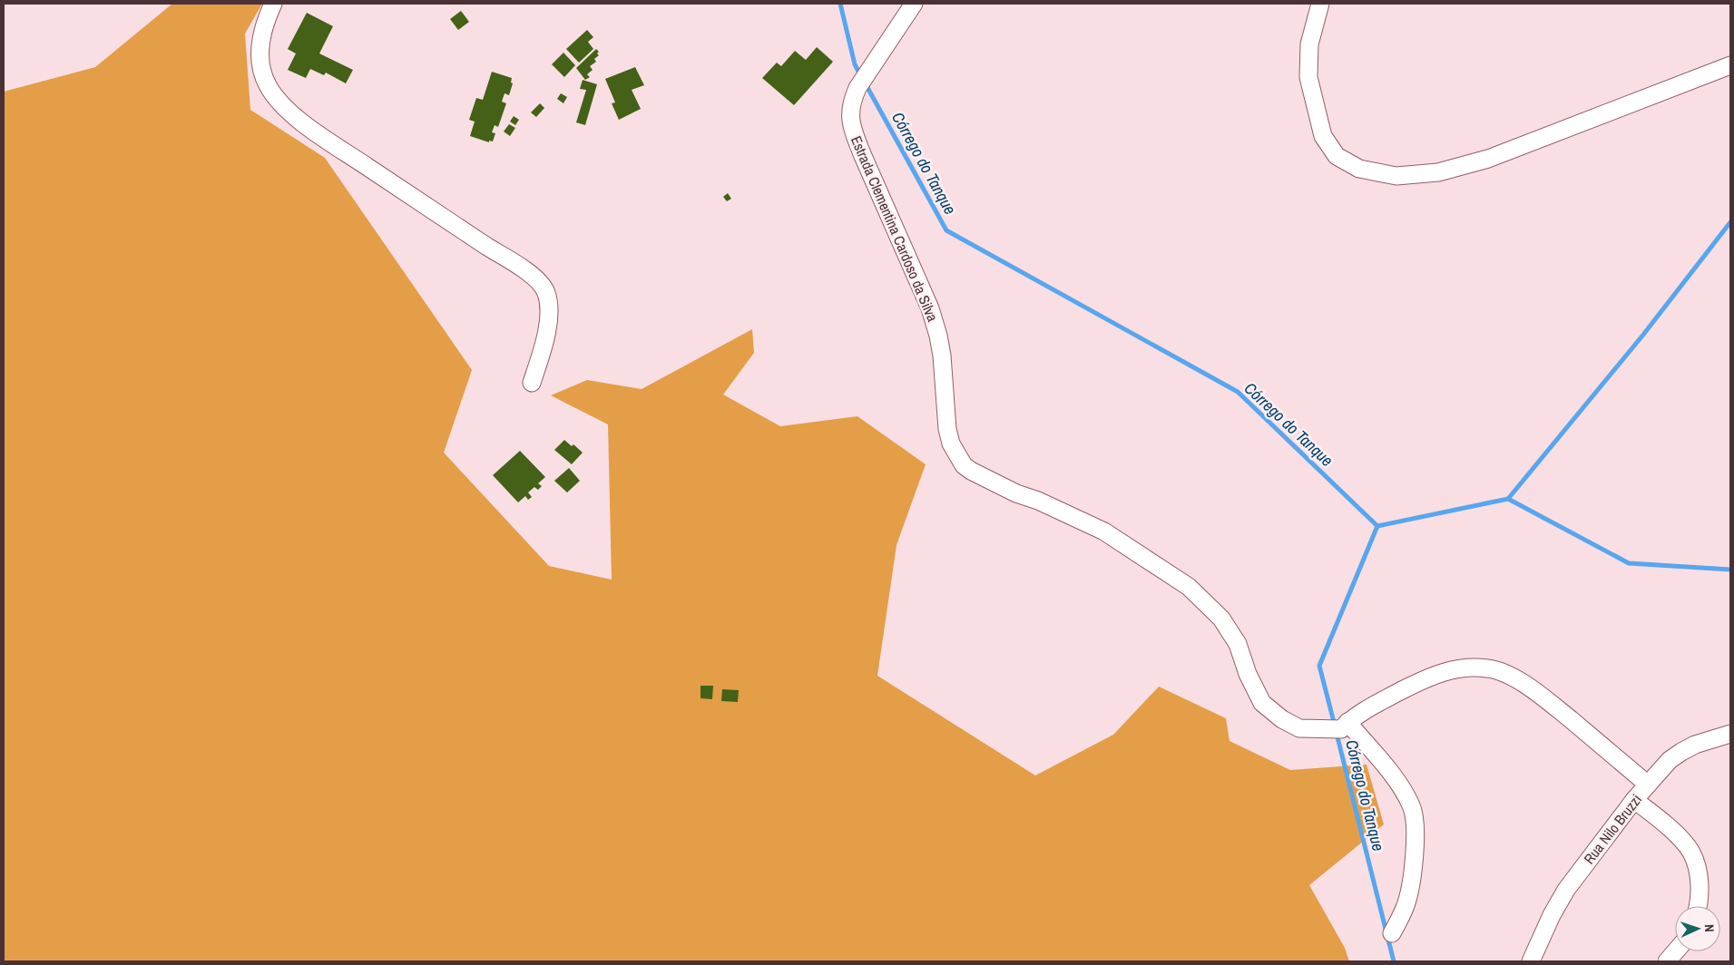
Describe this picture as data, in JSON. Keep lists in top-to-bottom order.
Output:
{
  "streets": {
    "street": ["Estrada Clementina Cardoso da Silva", "Rua Nilo Bruzzi"]
  },
  "water": ["Córrego do Tanque"],
  "north": "right"
}
